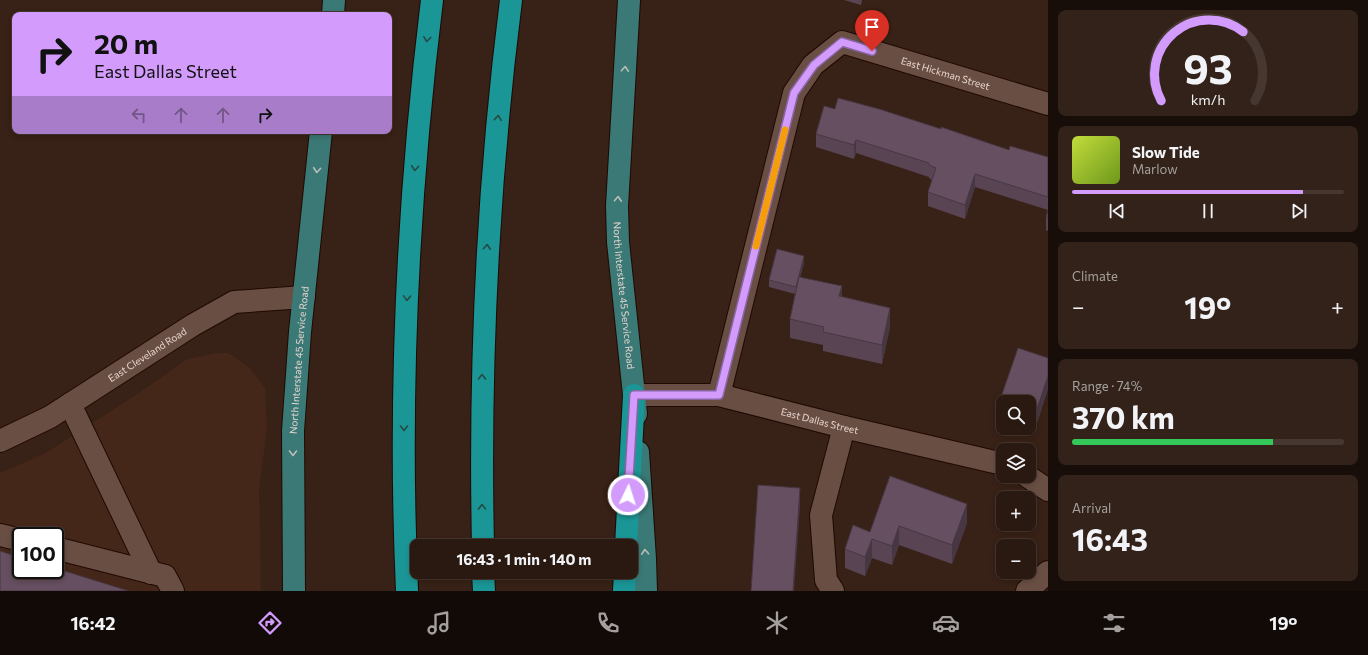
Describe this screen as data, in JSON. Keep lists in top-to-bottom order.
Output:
{
  "streets": {
    "main road": ["North Interstate 45 Service Road"],
    "street": ["East Hickman Street", "East Cleveland Road", "East Dallas Street"]
  },
  "crossings": [
    ["East Hickman Street", "East Dallas Street"],
    ["North Interstate 45 Service Road", "East Cleveland Road"],
    ["North Interstate 45 Service Road", "East Dallas Street"]
  ],
  "page": {
    "turn": ["20 m", "East Dallas Street"],
    "song": ["Slow Tide", "Marlow"],
    "tile": [
      "Climate",
      ["Range · 74%", "370 km"],
      ["Arrival", "16:43"]
    ],
    "heat": ["−", "19°", "+"],
    "map_buttons": ["+", "−"],
    "limit": "100",
    "trip": "16:43 · 1 min · 140 m",
    "tabs": ["16:42", "19°"],
    "gauge": ["93", "km/h"]
  }
}
